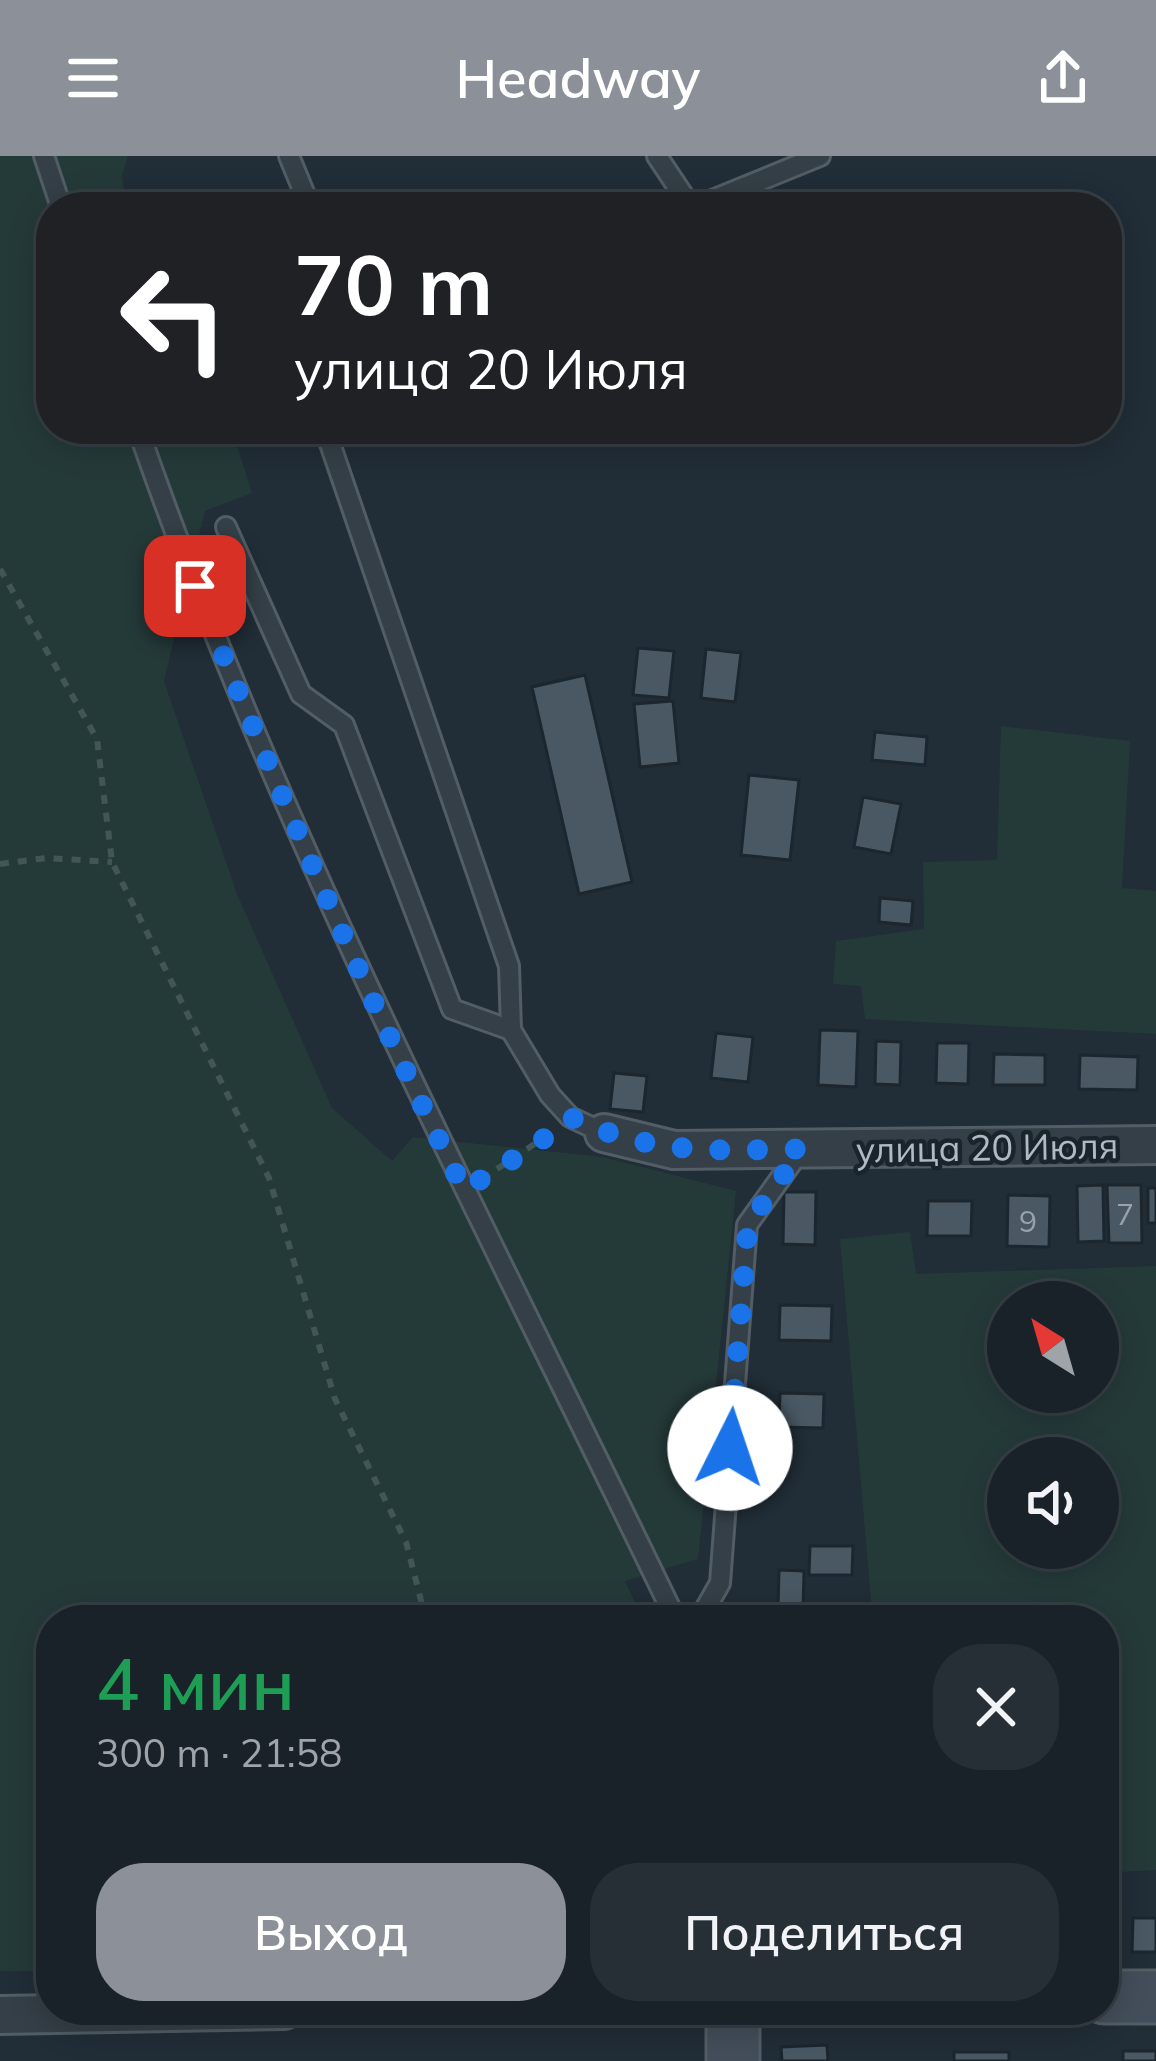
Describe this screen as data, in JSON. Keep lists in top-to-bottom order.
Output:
{
  "streets": {
    "street": ["улица 20 Июля"]
  },
  "house_numbers": ["7", "9"],
  "north": "top left",
  "page": {
    "header": "Headway",
    "turn": ["70 m", "улица 20 Июля"],
    "heading": ["4 мин", "300 m · 21:58"],
    "buttons": ["Выход", "Поделиться"]
  }
}
